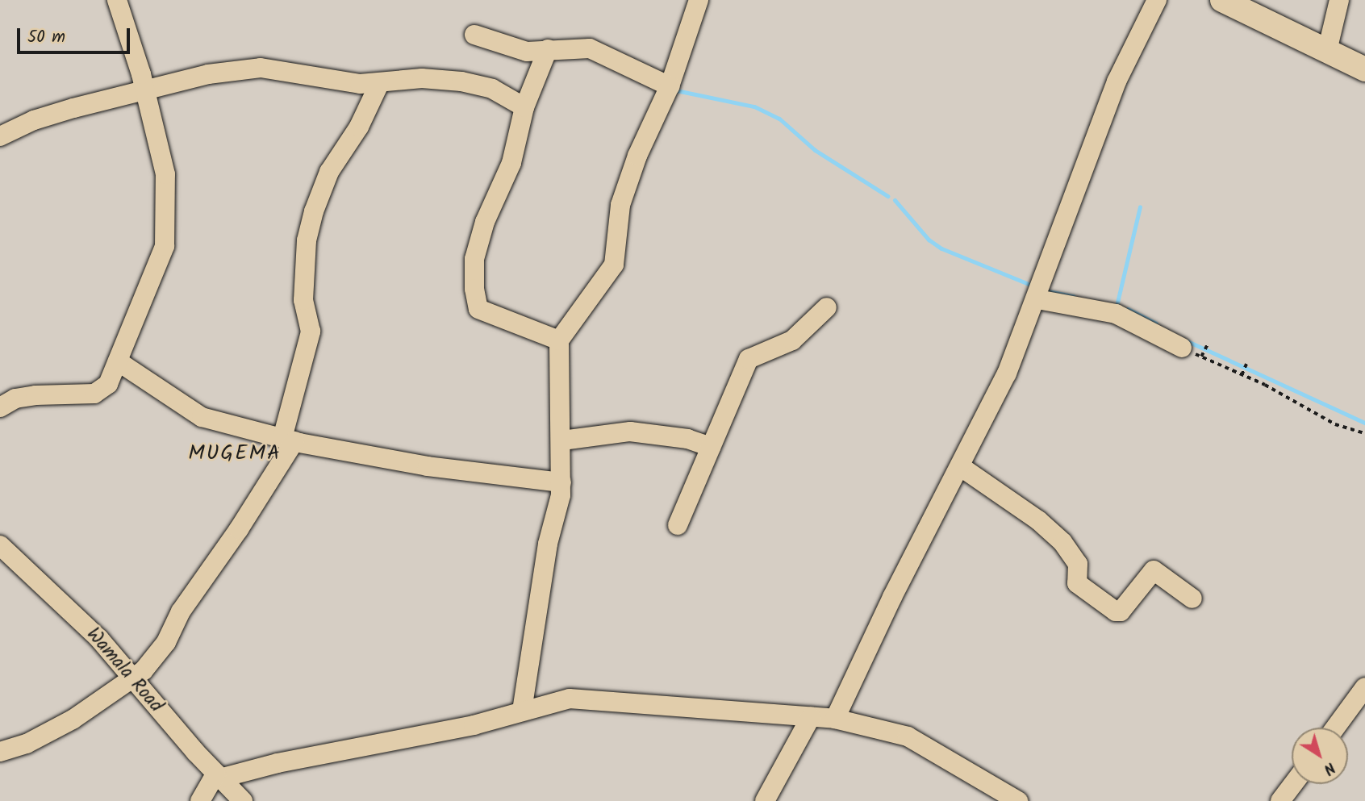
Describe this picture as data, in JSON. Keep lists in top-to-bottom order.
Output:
{
  "streets": {
    "street": ["Wamala Road"]
  },
  "districts": ["MUGEMA"],
  "scale_bar": "50 m",
  "north": "bottom right"
}
